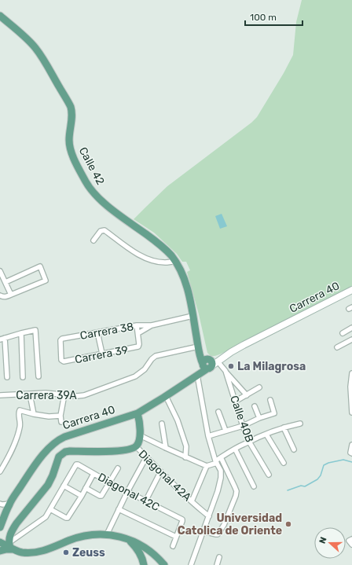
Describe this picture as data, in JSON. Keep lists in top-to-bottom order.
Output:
{
  "streets": {
    "main road": ["Calle 42", "Carrera 40"],
    "street": [
      "Carrera 38",
      "Carrera 39",
      "Carrera 39A",
      "Calle 40B",
      "Diagonal 42A",
      "Diagonal 42C"
    ]
  },
  "crossings": [
    ["Calle 42", "Carrera 40"],
    ["Calle 42", "Carrera 38"],
    ["Calle 42", "Carrera 39A"],
    ["Calle 42", "Calle 40B"],
    ["Carrera 40", "Calle 40B"],
    ["Carrera 38", "Carrera 39"]
  ],
  "places": ["La Milagrosa", "Universidad Catolica de Oriente", "Zeuss"],
  "scale_bar": "100 m",
  "north": "left"
}
